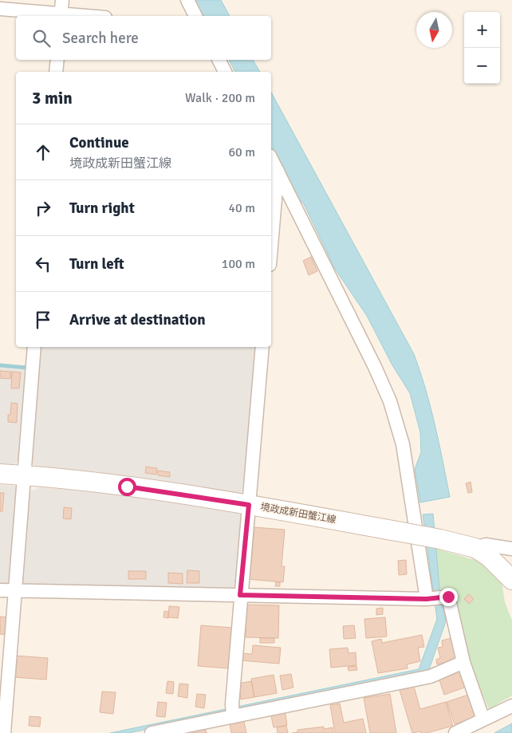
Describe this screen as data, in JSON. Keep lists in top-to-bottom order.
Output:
{
  "streets": {
    "main road": ["境政成新田蟹江線"]
  },
  "north": "bottom",
  "page": {
    "map_buttons": ["+", "−"],
    "search": "Search here",
    "heading": ["3 min", "Walk · 200 m"],
    "list": [
      ["Continue", "境政成新田蟹江線", "60 m"],
      ["Turn right", "40 m"],
      ["Turn left", "100 m"],
      "Arrive at destination"
    ]
  }
}
